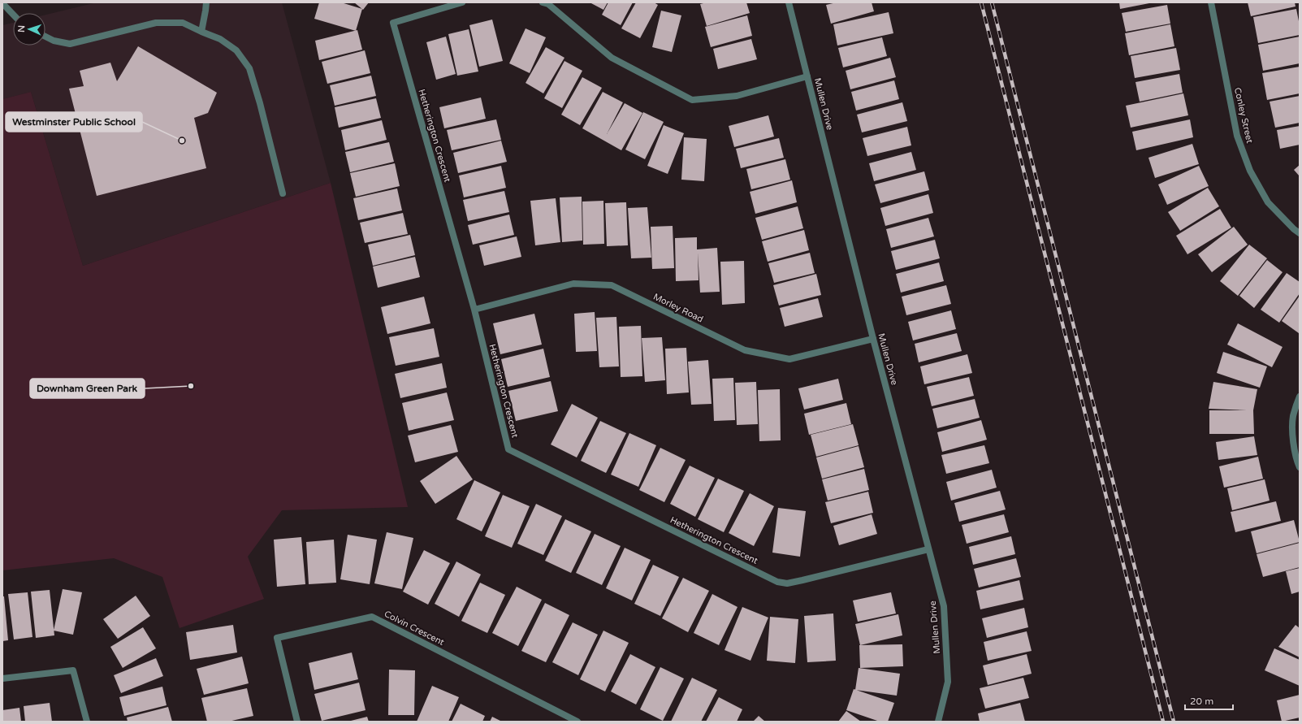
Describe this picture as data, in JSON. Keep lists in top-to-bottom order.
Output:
{
  "streets": {
    "street": [
      "Mullen Drive",
      "Conley Street",
      "Hetherington Crescent",
      "Morley Road",
      "Colvin Crescent"
    ]
  },
  "crossings": [
    ["Mullen Drive", "Hetherington Crescent"],
    ["Mullen Drive", "Morley Road"],
    ["Hetherington Crescent", "Morley Road"]
  ],
  "places": ["Westminster Public School", "Downham Green Park"],
  "scale_bar": "20 m",
  "north": "left"
}
